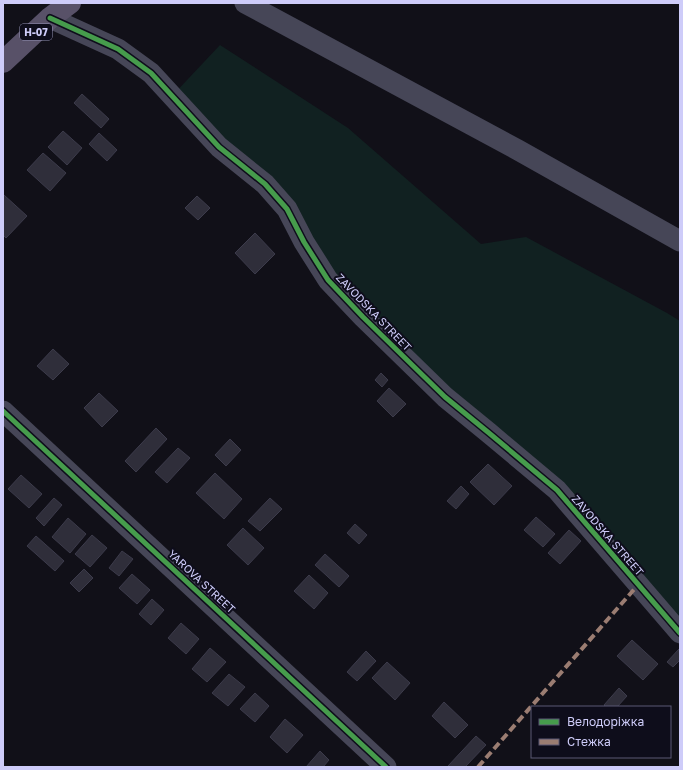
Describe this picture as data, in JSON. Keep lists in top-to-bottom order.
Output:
{
  "streets": {
    "main road": ["Н-07"],
    "street": ["ZAVODSKA STREET", "YAROVA STREET"]
  },
  "crossings": [
    ["Н-07", "ZAVODSKA STREET"]
  ],
  "legend": ["Велодоріжка", "Стежка"]
}
